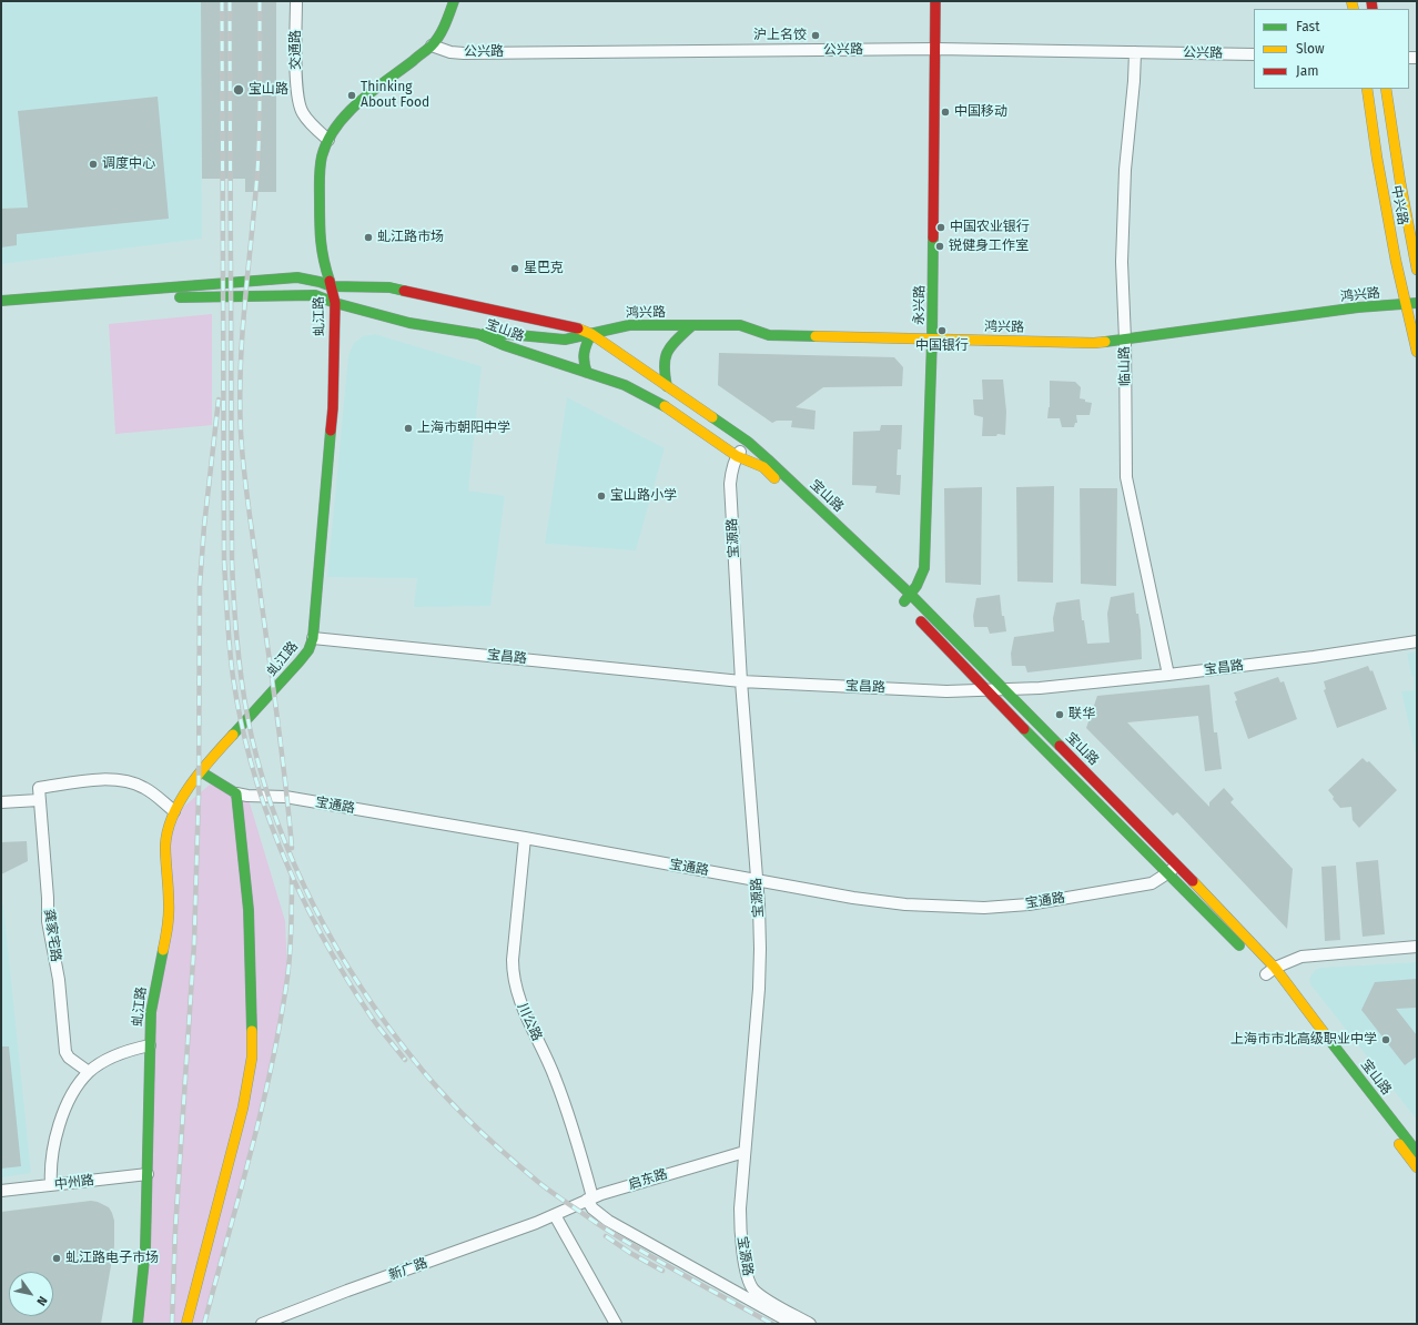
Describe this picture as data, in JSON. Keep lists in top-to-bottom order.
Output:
{
  "streets": {
    "main road": [
      "中兴路",
      "鸿兴路",
      "永兴路",
      "虬江路",
      "宝山路",
      "宝通路"
    ],
    "street": [
      "交通路",
      "公兴路",
      "临山路",
      "宝源路",
      "宝昌路",
      "龚家宅路",
      "川公路",
      "启东路",
      "中州路",
      "新广路"
    ]
  },
  "crossings": [
    ["交通路", "虬江路"],
    ["公兴路", "永兴路"],
    ["公兴路", "虬江路"],
    ["公兴路", "临山路"],
    ["中兴路", "鸿兴路"],
    ["鸿兴路", "永兴路"],
    ["鸿兴路", "宝山路"],
    ["鸿兴路", "临山路"],
    ["永兴路", "宝山路"],
    ["虬江路", "宝山路"],
    ["虬江路", "宝昌路"],
    ["虬江路", "宝通路"],
    ["虬江路", "龚家宅路"],
    ["虬江路", "中州路"],
    ["宝山路", "宝源路"],
    ["宝山路", "宝昌路"],
    ["宝山路", "宝通路"],
    ["临山路", "宝昌路"],
    ["宝源路", "宝昌路"],
    ["宝源路", "宝通路"],
    ["宝源路", "启东路"],
    ["宝通路", "川公路"],
    ["川公路", "启东路"],
    ["启东路", "新广路"]
  ],
  "places": [
    "沪上名饺",
    "宝山路",
    "Thinking About Food",
    "中国移动",
    "调度中心",
    "中国农业银行",
    "虬江路市场",
    "锐健身工作室",
    "星巴克",
    "中国银行",
    "上海市朝阳中学",
    "宝山路小学",
    "联华",
    "上海市市北高级职业中学",
    "虬江路电子市场"
  ],
  "legend": ["Fast", "Slow", "Jam"],
  "north": "bottom right"
}
